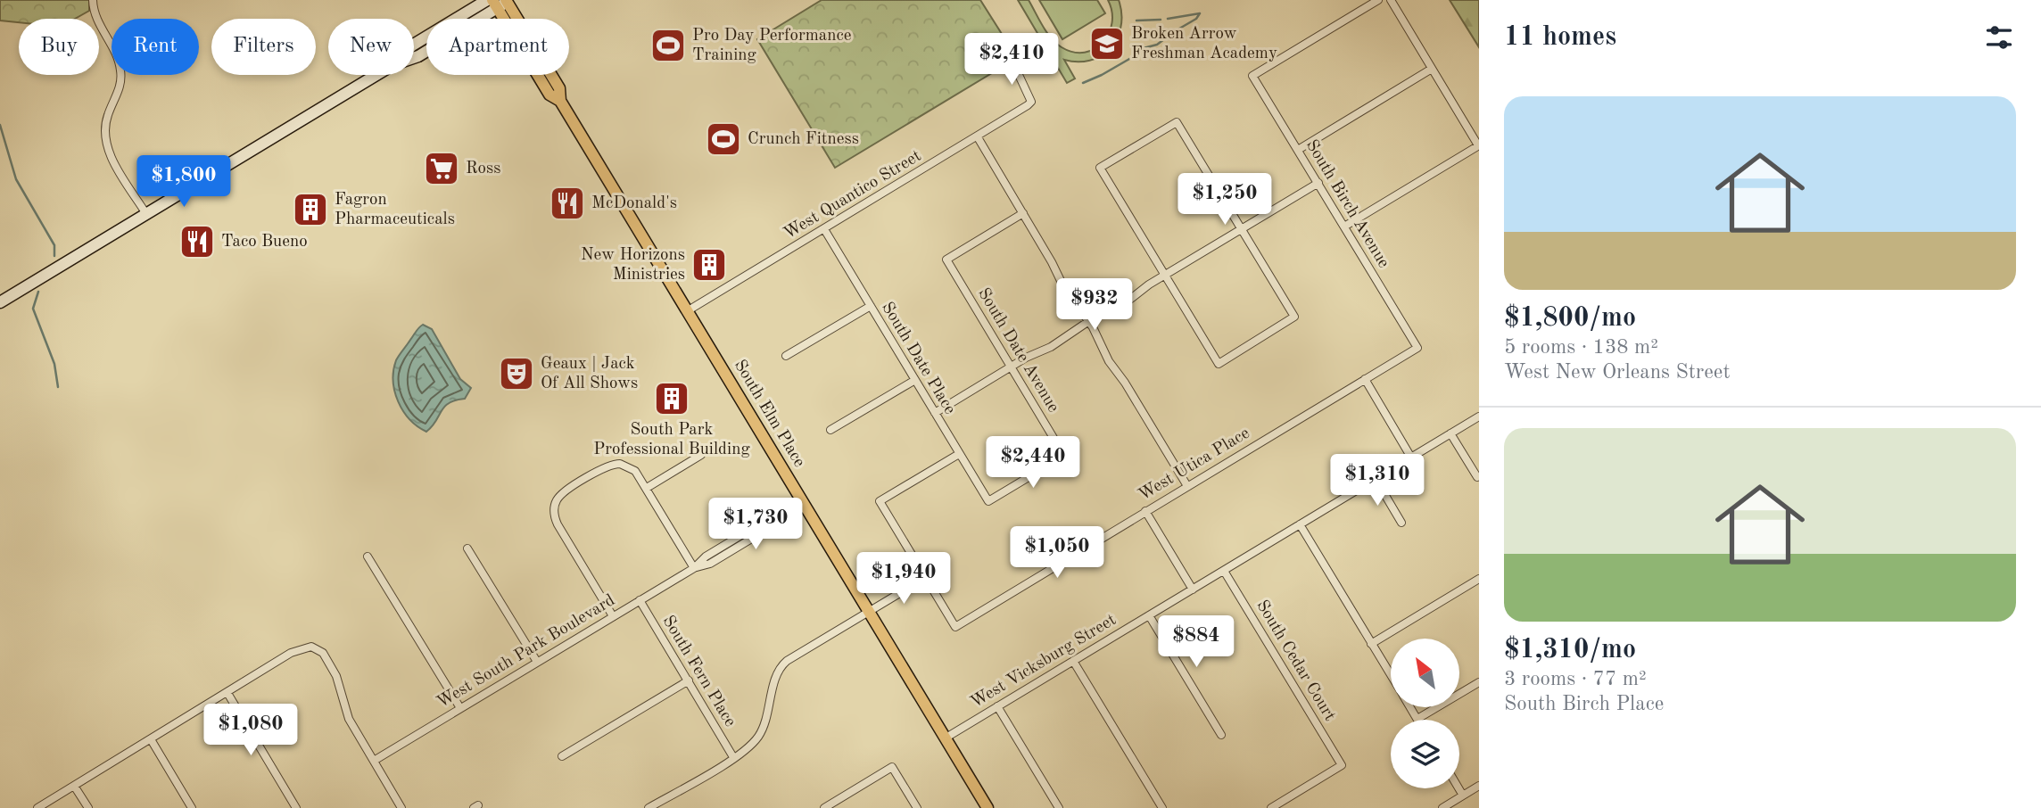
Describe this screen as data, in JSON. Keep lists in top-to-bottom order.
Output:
{
  "streets": {
    "main road": ["South Elm Place"],
    "street": [
      "West Quantico Street",
      "South Birch Avenue",
      "South Date Avenue",
      "South Date Place",
      "West Utica Place",
      "West South Park Boulevard",
      "South Cedar Court",
      "West Vicksburg Street",
      "South Fern Place"
    ]
  },
  "crossings": [
    ["West Quantico Street", "South Date Place"],
    ["West Quantico Street", "South Elm Place"],
    ["South Birch Avenue", "West Utica Place"],
    ["South Date Avenue", "South Date Place"],
    ["South Elm Place", "West South Park Boulevard"],
    ["South Elm Place", "West Vicksburg Street"],
    ["West South Park Boulevard", "South Fern Place"],
    ["South Cedar Court", "West Vicksburg Street"]
  ],
  "places": {
    "school or university": ["Broken Arrow Freshman Academy"],
    "sports": ["Pro Day Performance Training", "Crunch Fitness"],
    "supermarket": ["Ross"],
    "restaurant": ["McDonald's", "Taco Bueno"],
    "building": ["Fagron Pharmaceuticals", "New Horizons Ministries", "South Park Professional Building"],
    "theatre": ["Geaux | Jack Of All Shows"]
  },
  "north": "top left",
  "page": {
    "heading": "11 homes",
    "chip": [
      "Buy",
      "Rent",
      "Filters",
      "New",
      "Apartment"
    ],
    "price": [
      "$2,410",
      "$1,800",
      "$1,250",
      "$932",
      "$2,440",
      "$1,310",
      "$1,730",
      "$1,050",
      "$1,940",
      "$884",
      "$1,080"
    ],
    "list": [
      {
        "name": "$1,800/mo",
        "note": "5 rooms · 138 m² · West New Orleans Street"
      },
      {
        "name": "$1,310/mo",
        "note": "3 rooms · 77 m² · South Birch Place"
      }
    ]
  }
}
